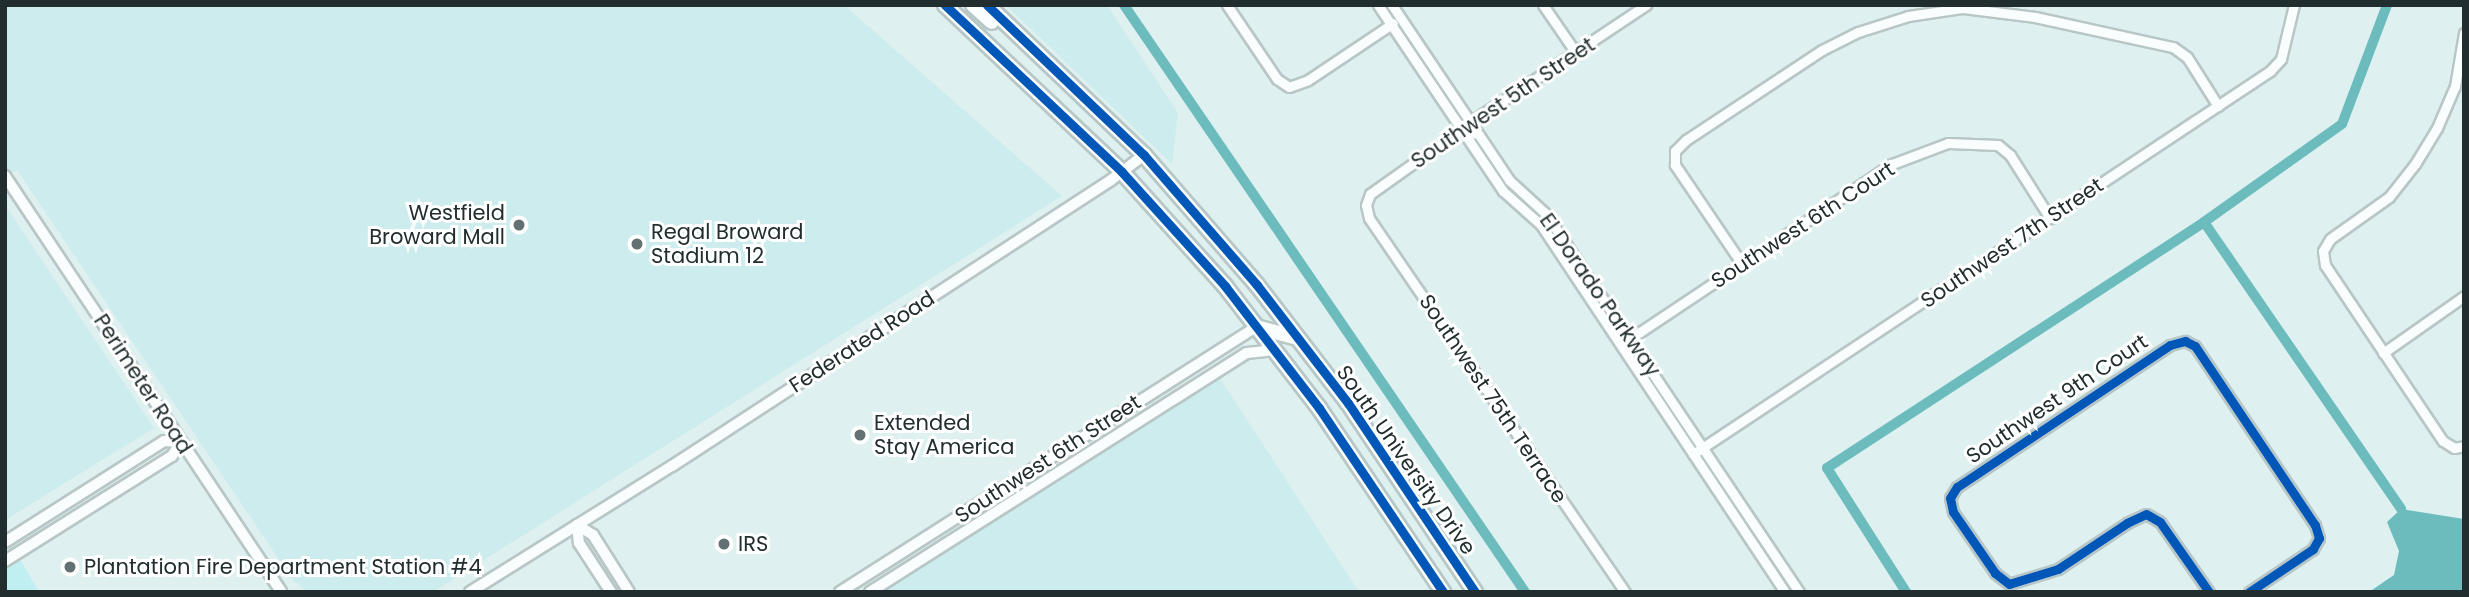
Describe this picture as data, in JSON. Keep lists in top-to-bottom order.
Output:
{
  "streets": {
    "main road": ["South University Drive"],
    "street": [
      "Southwest 5th Street",
      "Southwest 6th Court",
      "Southwest 7th Street",
      "El Dorado Parkway",
      "Federated Road",
      "Perimeter Road",
      "Southwest 75th Terrace",
      "Southwest 9th Court",
      "Southwest 6th Street"
    ]
  },
  "crossings": [
    ["Southwest 5th Street", "El Dorado Parkway"],
    ["Southwest 5th Street", "Southwest 75th Terrace"],
    ["Southwest 6th Court", "Southwest 7th Street"],
    ["Southwest 6th Court", "El Dorado Parkway"],
    ["Southwest 7th Street", "El Dorado Parkway"],
    ["Federated Road", "South University Drive"],
    ["Southwest 6th Street", "South University Drive"]
  ],
  "places": [
    "Westfield Broward Mall",
    "Regal Broward Stadium 12",
    "Extended Stay America",
    "IRS",
    "Plantation Fire Department Station #4"
  ]
}
